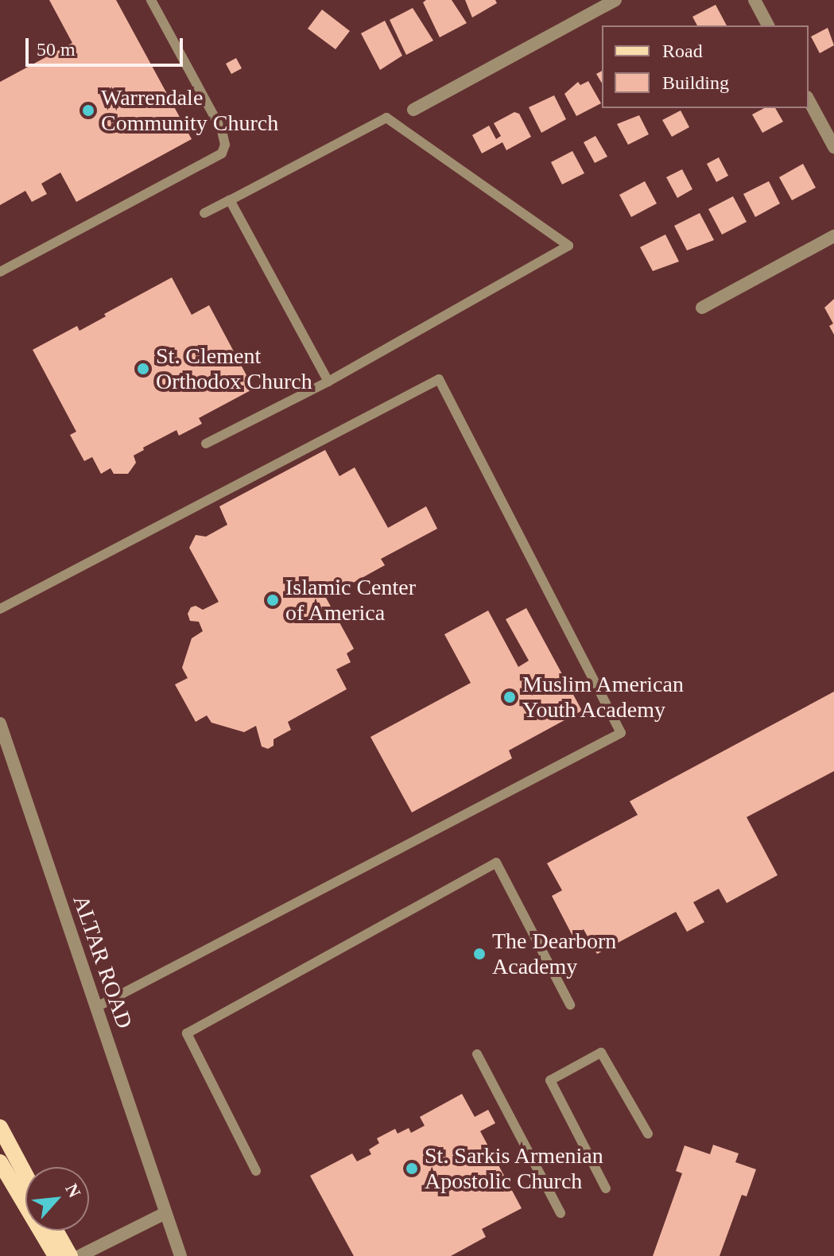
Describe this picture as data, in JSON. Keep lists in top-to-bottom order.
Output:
{
  "streets": {
    "street": ["ALTAR ROAD"]
  },
  "places": [
    "Warrendale Community Church",
    "St. Clement Orthodox Church",
    "Islamic Center of America",
    "Muslim American Youth Academy",
    "The Dearborn Academy",
    "St. Sarkis Armenian Apostolic Church"
  ],
  "legend": ["Road", "Building"],
  "scale_bar": "50 m",
  "north": "top right"
}
